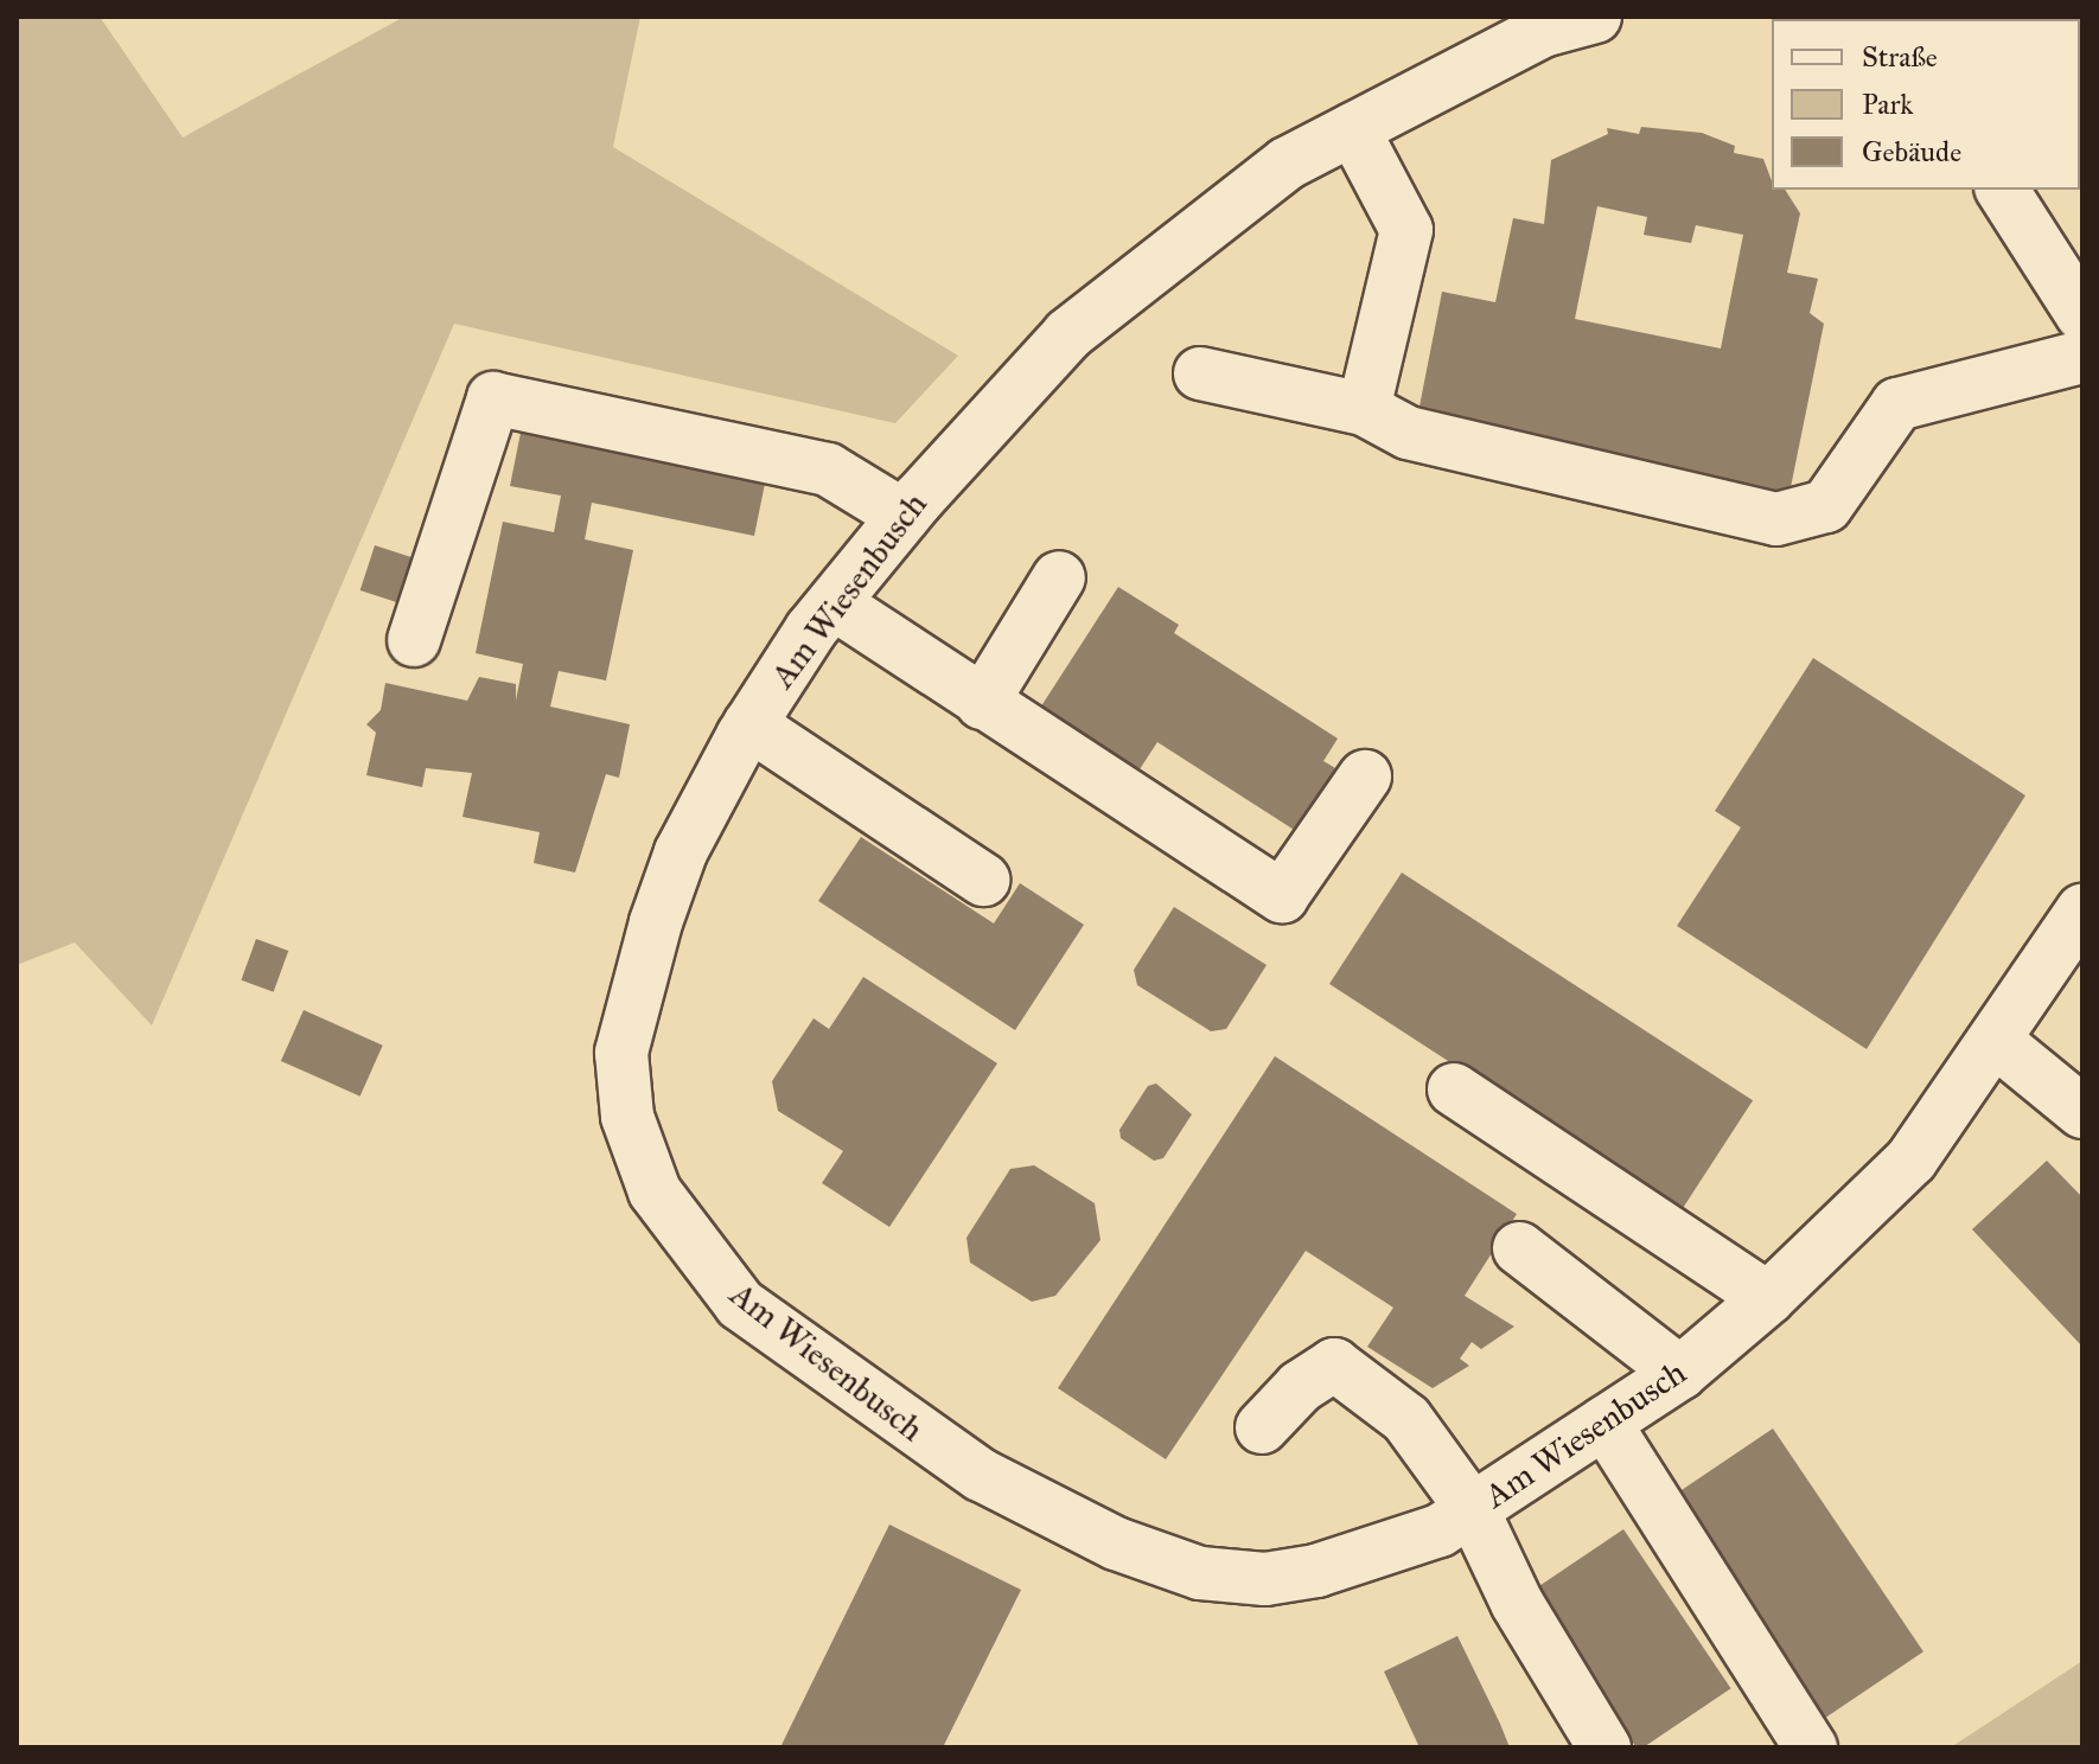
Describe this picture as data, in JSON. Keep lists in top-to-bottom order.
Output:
{
  "streets": {
    "street": ["Am Wiesenbusch"]
  },
  "legend": ["Straße", "Park", "Gebäude"]
}
